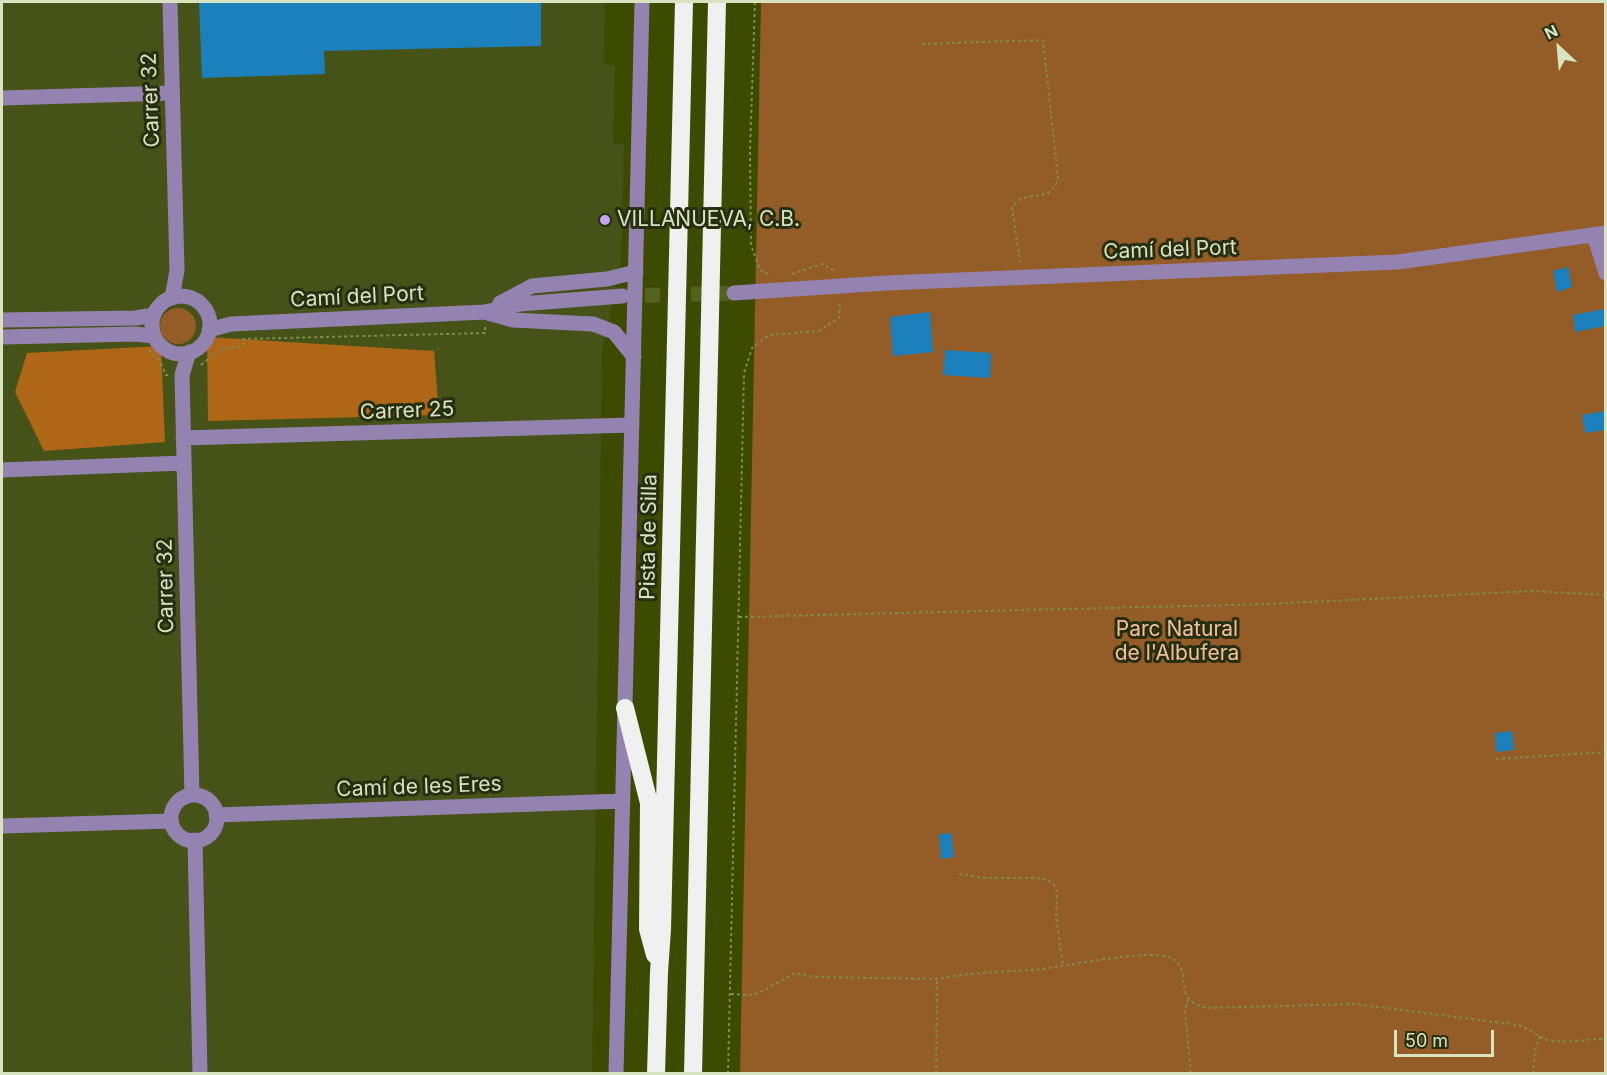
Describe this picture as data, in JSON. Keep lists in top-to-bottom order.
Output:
{
  "streets": {
    "highway": ["Pista de Silla"],
    "street": [
      "Carrer 32",
      "Camí del Port",
      "Carrer 25",
      "Camí de les Eres"
    ]
  },
  "crossings": [
    ["Carrer 32", "Camí del Port"],
    ["Carrer 32", "Carrer 25"],
    ["Carrer 32", "Camí de les Eres"]
  ],
  "parks": ["Parc Natural de l'Albufera"],
  "places": ["VILLANUEVA, C.B."],
  "scale_bar": "50 m",
  "north": "top left"
}
